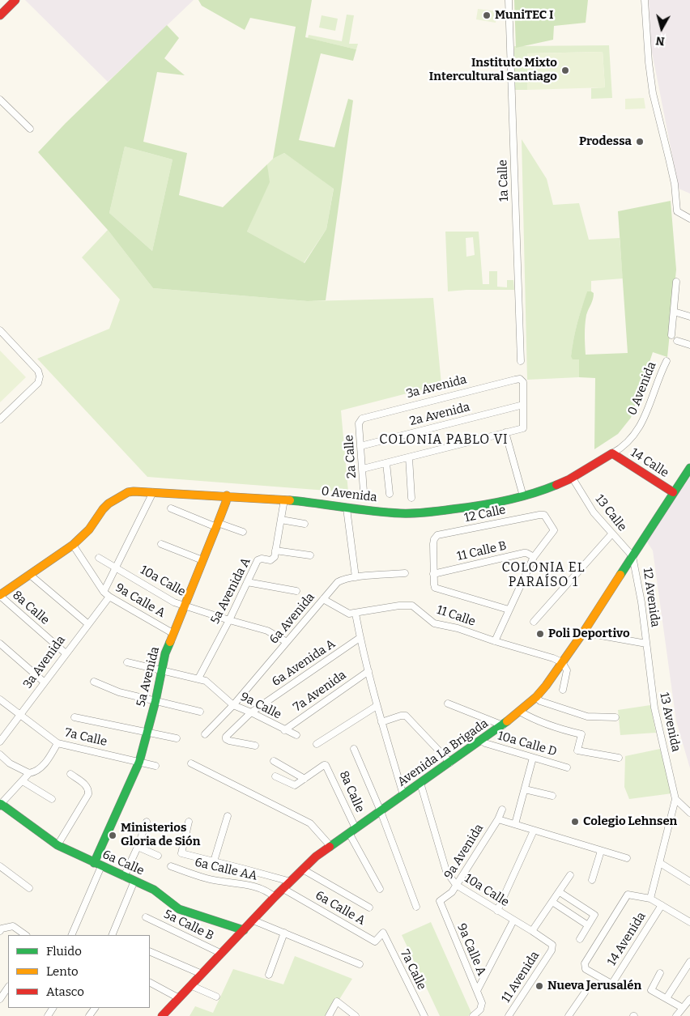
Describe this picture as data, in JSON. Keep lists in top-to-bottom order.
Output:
{
  "streets": {
    "street": [
      "1a Calle",
      "3a Avenida",
      "0 Avenida",
      "2a Avenida",
      "2a Calle",
      "14 Calle",
      "13 Calle",
      "12 Calle",
      "11 Calle B",
      "10a Calle",
      "5a Avenida A",
      "12 Avenida",
      "9a Calle A",
      "8a Calle",
      "11 Calle",
      "6a Avenida",
      "6a Avenida A",
      "5a Avenida",
      "7a Avenida",
      "9a Calle",
      "13 Avenida",
      "7a Calle",
      "10a Calle D",
      "Avenida La Brigada",
      "9a Avenida",
      "6a Calle",
      "6a Calle AA",
      "6a Calle A",
      "5a Calle B",
      "14 Avenida",
      "11 Avenida"
    ]
  },
  "crossings": [
    ["3a Avenida", "2a Avenida"],
    ["3a Avenida", "2a Calle"],
    ["3a Avenida", "9a Calle A"],
    ["3a Avenida", "8a Calle"],
    ["3a Avenida", "7a Calle"],
    ["0 Avenida", "14 Calle"],
    ["0 Avenida", "9a Calle A"],
    ["0 Avenida", "8a Calle"],
    ["0 Avenida", "5a Avenida"],
    ["2a Avenida", "2a Calle"],
    ["14 Calle", "Avenida La Brigada"],
    ["13 Calle", "12 Avenida"],
    ["13 Calle", "Avenida La Brigada"],
    ["12 Calle", "11 Calle B"],
    ["10a Calle", "5a Avenida A"],
    ["10a Calle", "6a Avenida"],
    ["10a Calle", "5a Avenida"],
    ["10a Calle", "Avenida La Brigada"],
    ["10a Calle", "9a Avenida"],
    ["10a Calle", "11 Avenida"],
    ["5a Avenida A", "9a Calle"],
    ["12 Avenida", "13 Avenida"],
    ["12 Avenida", "Avenida La Brigada"],
    ["9a Calle A", "5a Avenida"],
    ["9a Calle A", "9a Avenida"],
    ["8a Calle", "Avenida La Brigada"],
    ["11 Calle", "6a Avenida"],
    ["11 Calle", "Avenida La Brigada"],
    ["6a Avenida", "9a Calle"],
    ["6a Avenida A", "9a Calle"],
    ["5a Avenida", "9a Calle"],
    ["5a Avenida", "7a Calle"],
    ["5a Avenida", "6a Calle"],
    ["7a Avenida", "9a Calle"],
    ["13 Avenida", "14 Avenida"],
    ["7a Calle", "6a Calle A"],
    ["10a Calle D", "Avenida La Brigada"],
    ["Avenida La Brigada", "6a Calle"],
    ["Avenida La Brigada", "6a Calle AA"],
    ["Avenida La Brigada", "6a Calle A"],
    ["Avenida La Brigada", "5a Calle B"]
  ],
  "districts": ["COLONIA PABLO VI", "COLONIA EL PARAÍSO 1"],
  "places": [
    "MuniTEC I",
    "Instituto Mixto Intercultural Santiago",
    "Prodessa",
    "Poli Deportivo",
    "Colegio Lehnsen",
    "Ministerios Gloria de Sión",
    "Nueva Jerusalén"
  ],
  "legend": ["Fluido", "Lento", "Atasco"],
  "north": "bottom"
}
